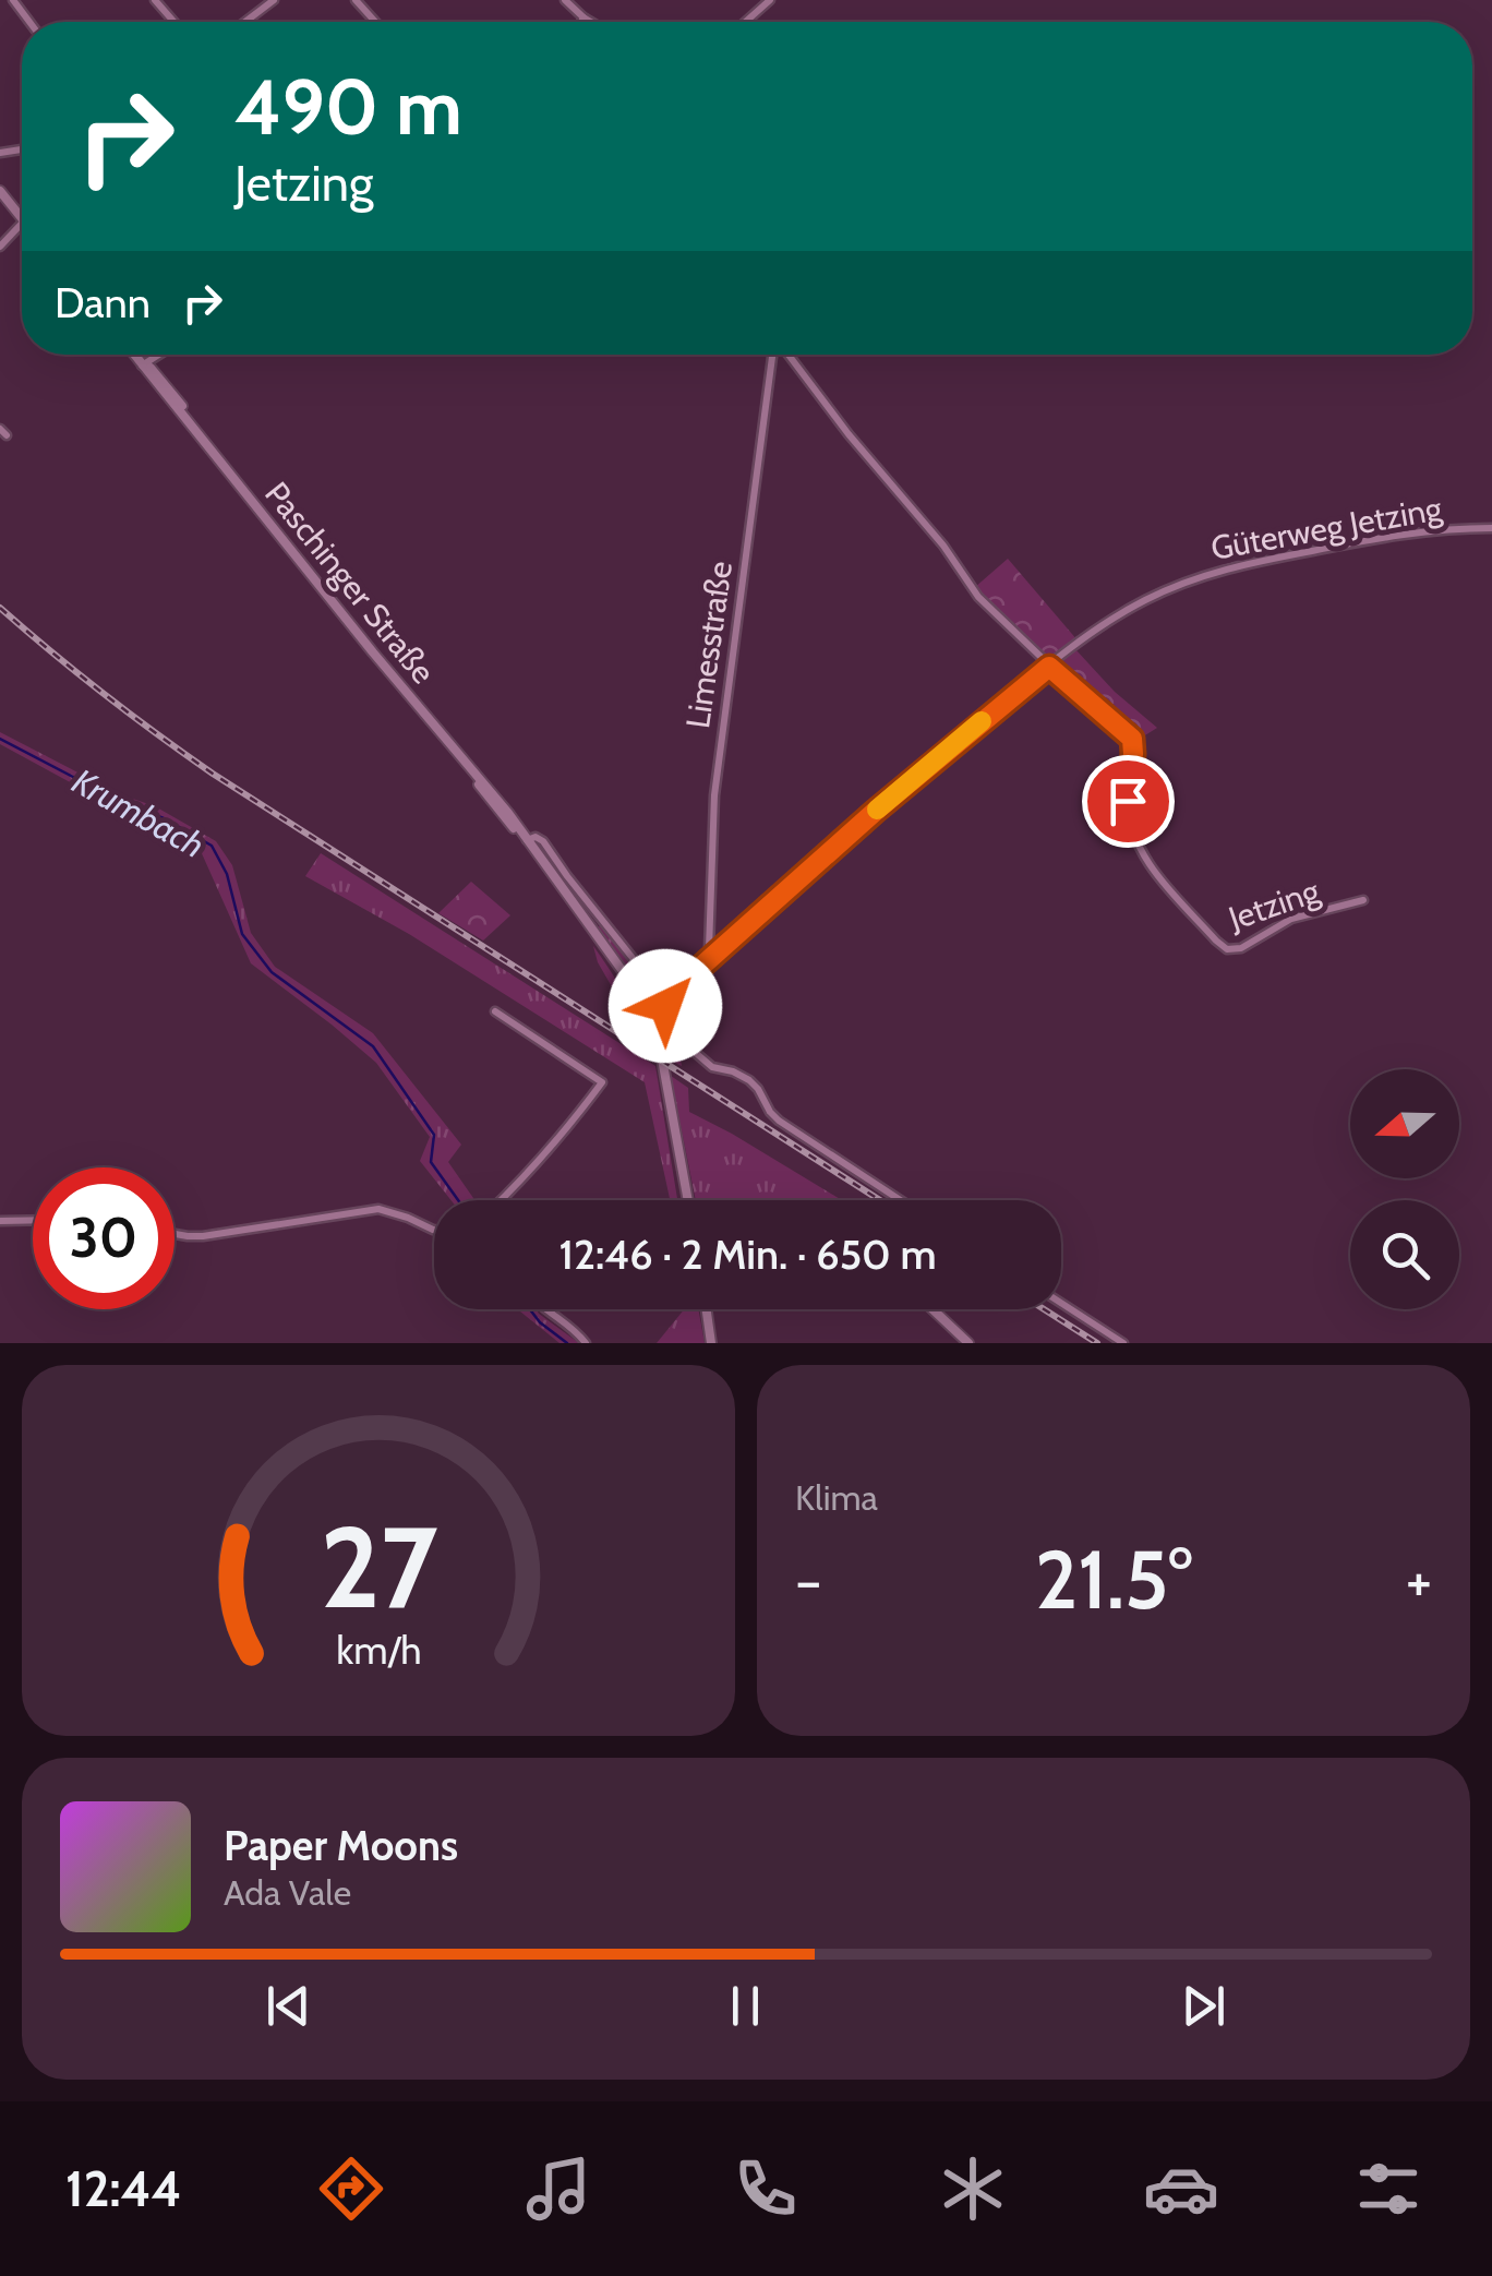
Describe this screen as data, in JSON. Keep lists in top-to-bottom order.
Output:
{
  "streets": {
    "street": [
      "Güterweg Jetzing",
      "Paschinger Straße",
      "Limesstraße",
      "Jetzing"
    ]
  },
  "crossings": [
    ["Güterweg Jetzing", "Limesstraße"],
    ["Güterweg Jetzing", "Jetzing"]
  ],
  "water": ["Krumbach"],
  "north": "left",
  "page": {
    "turn": ["490 m", "Jetzing"],
    "then": "Dann",
    "limit": "30",
    "trip": "12:46 · 2 Min. · 650 m",
    "tile": "Klima",
    "heat": ["−", "21.5°", "+"],
    "song": ["Paper Moons", "Ada Vale"],
    "tabs": "12:44",
    "gauge": ["27", "km/h"]
  }
}
